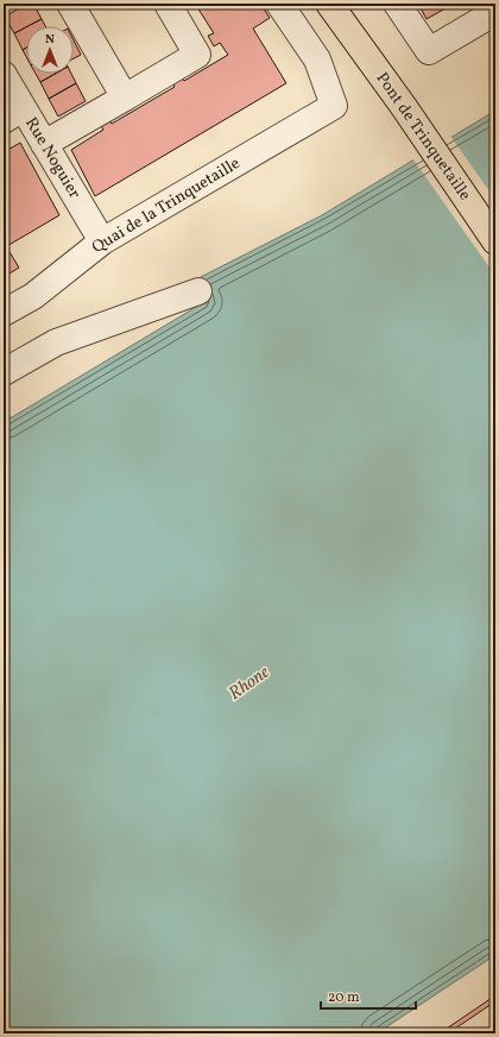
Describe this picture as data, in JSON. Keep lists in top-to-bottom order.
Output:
{
  "streets": {
    "main road": ["Pont de Trinquetaille"],
    "street": ["Rue Noguier", "Quai de la Trinquetaille"]
  },
  "crossings": [
    ["Rue Noguier", "Quai de la Trinquetaille"]
  ],
  "water": ["Rhone"],
  "scale_bar": "20 m",
  "north": "top"
}
